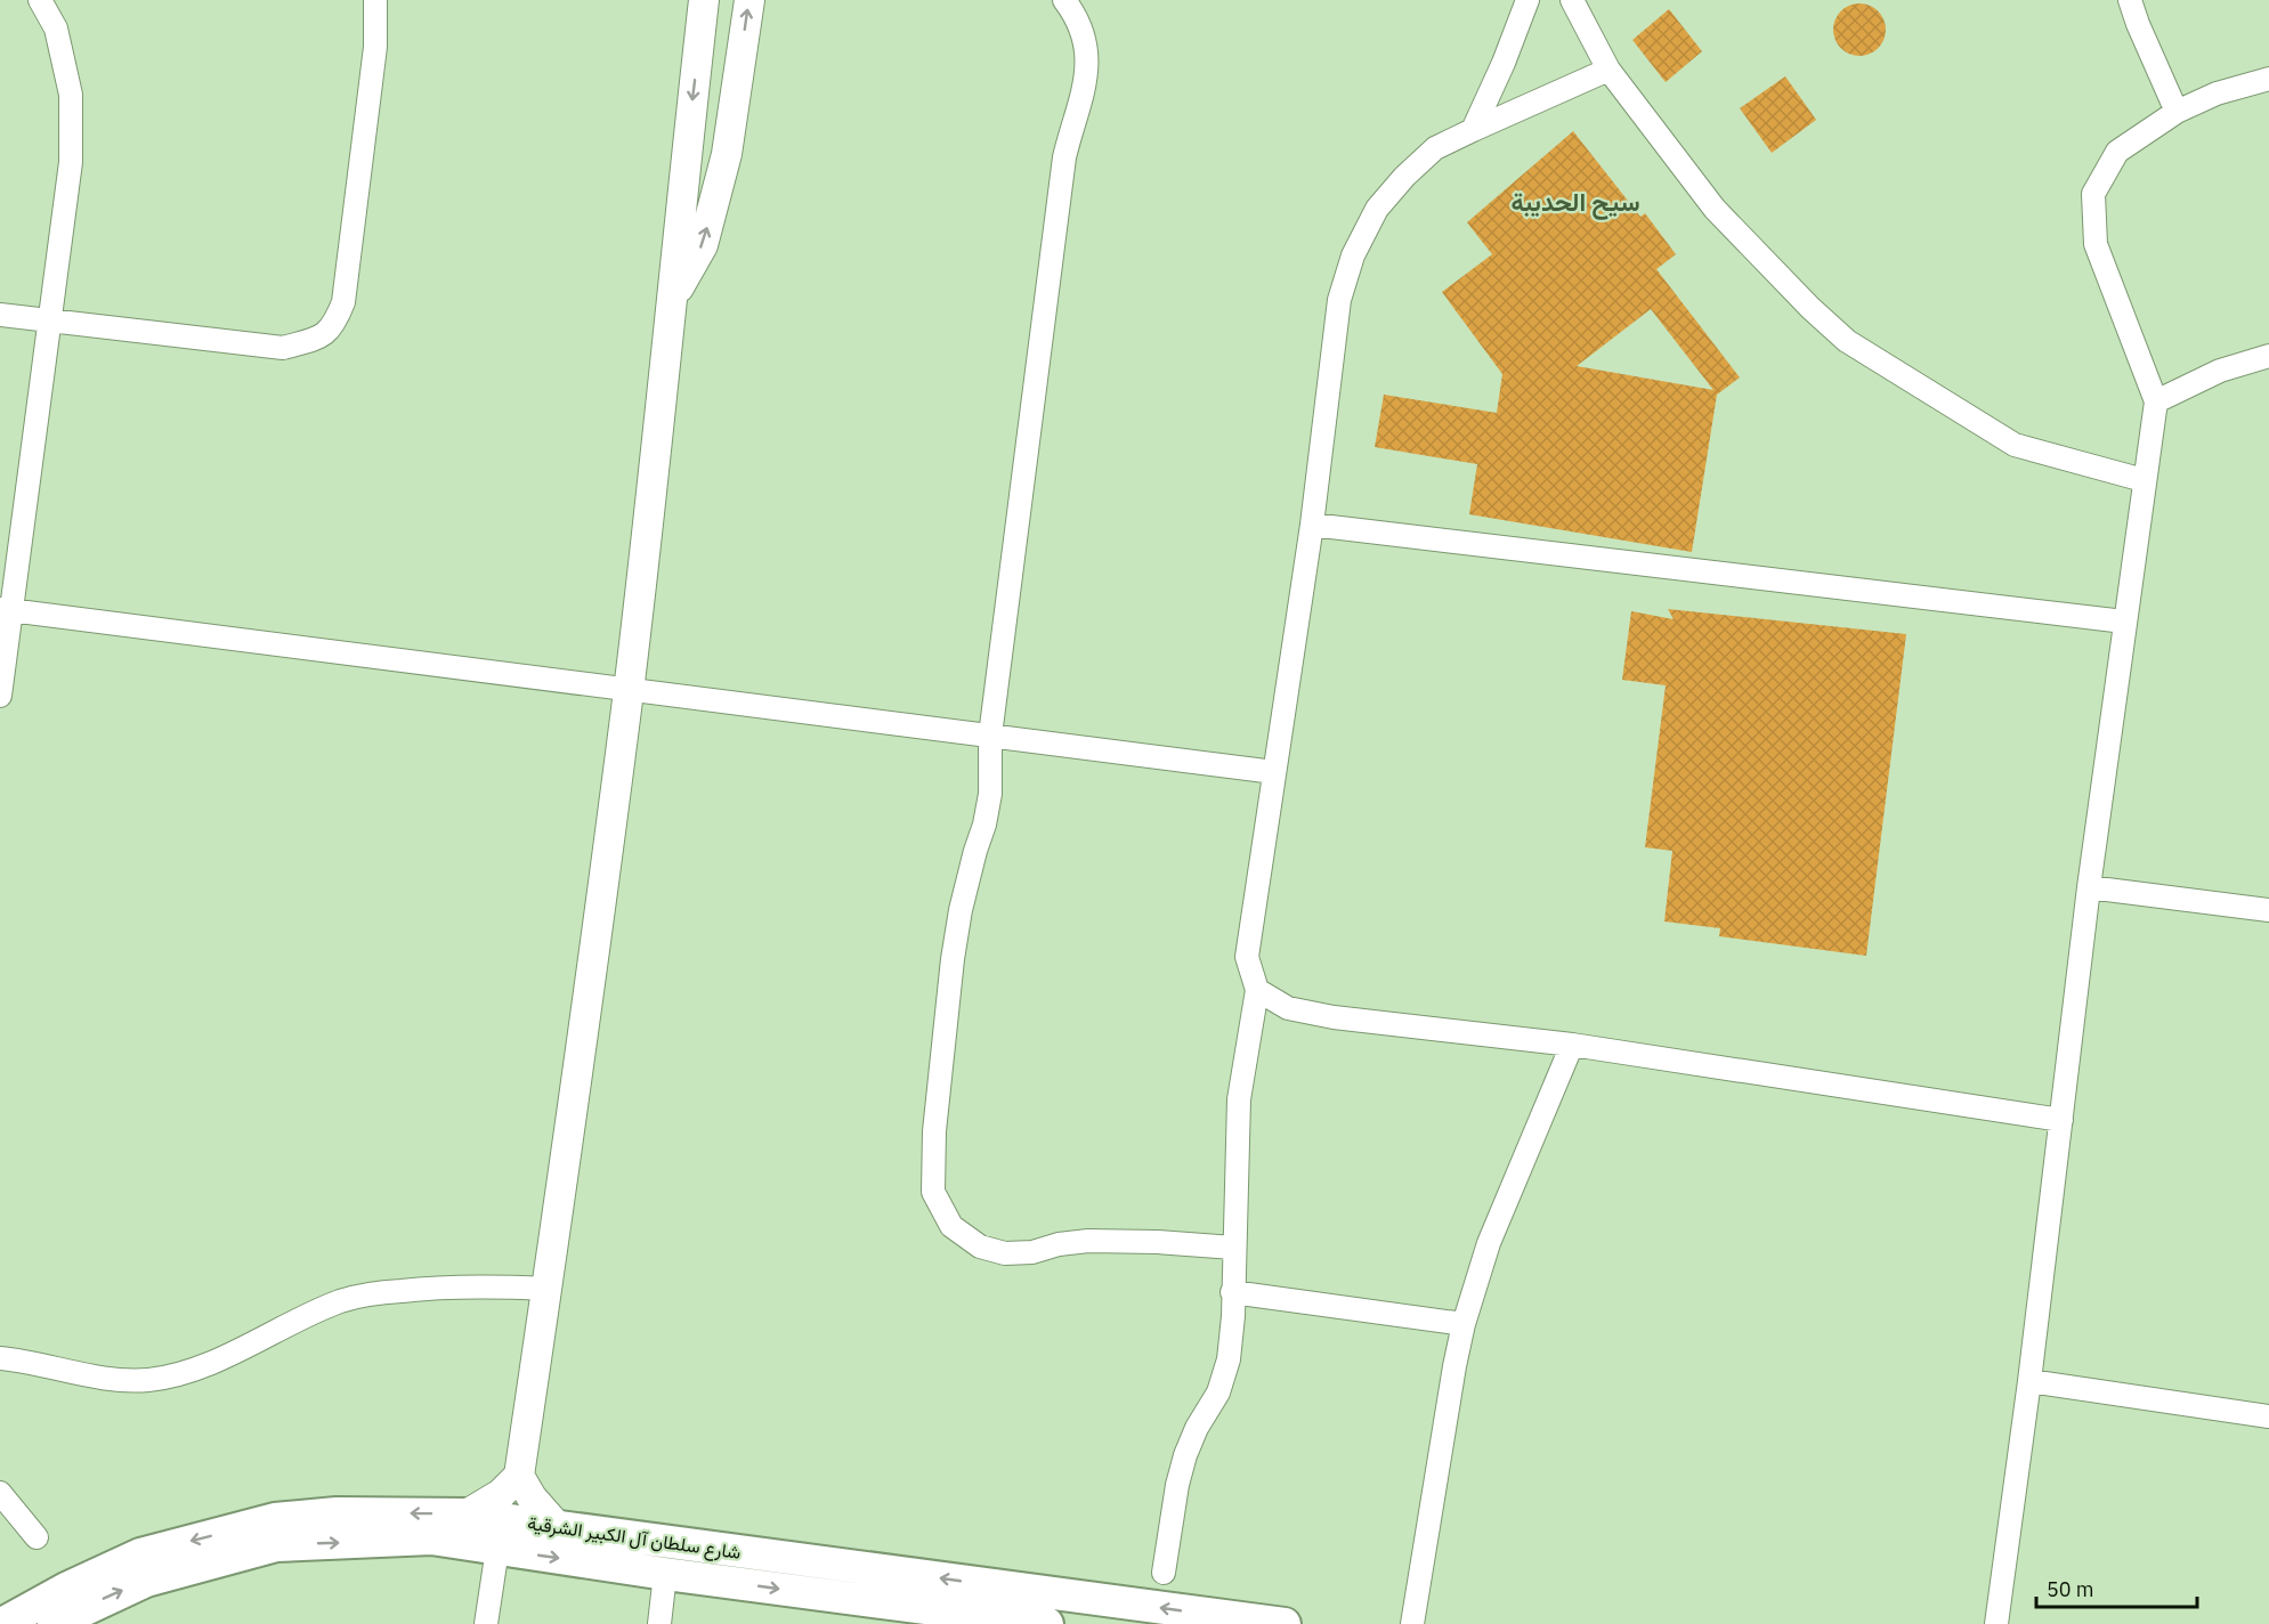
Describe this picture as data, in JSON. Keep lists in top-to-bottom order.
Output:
{
  "streets": {
    "main road": ["شارع سلطان آل الكبير الشرقية"]
  },
  "districts": ["سيح الحديبة"],
  "scale_bar": "50 m"
}
